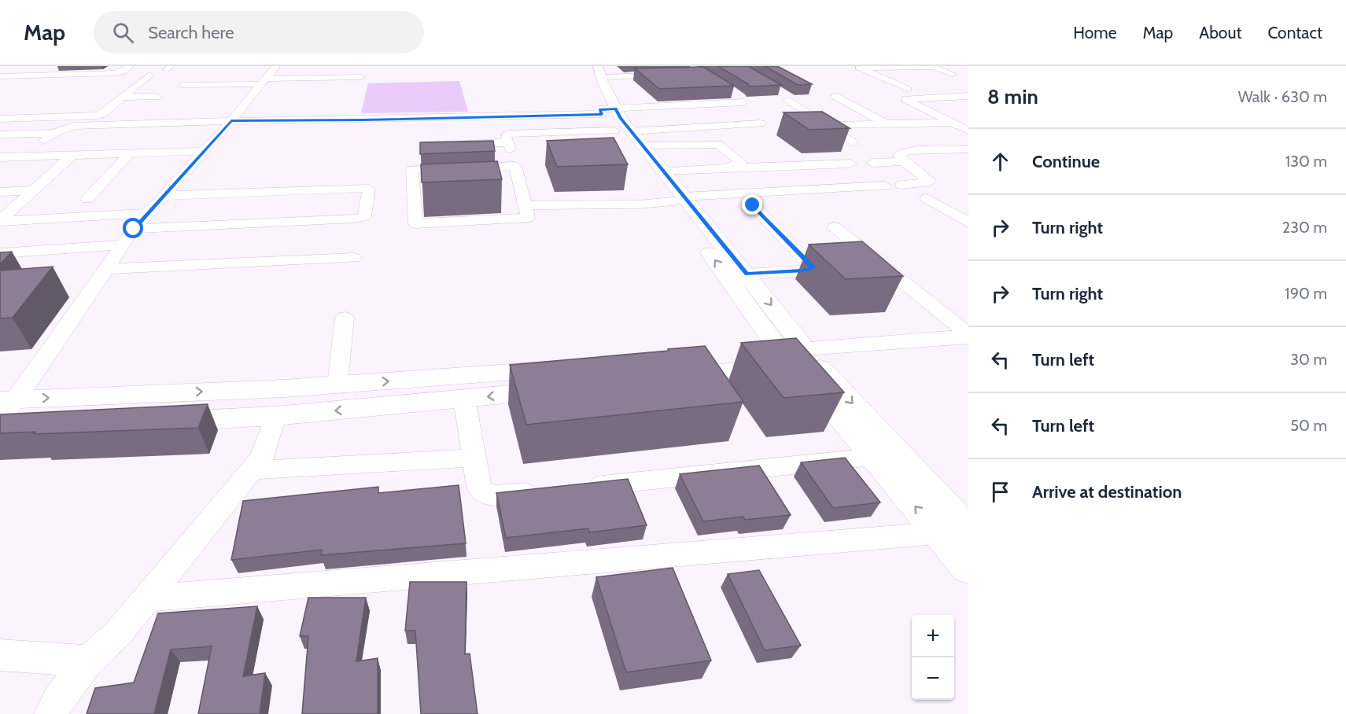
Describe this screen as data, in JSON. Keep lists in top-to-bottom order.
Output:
{
  "page": {
    "header": "Map",
    "search": "Search here",
    "nav": [
      "Home",
      "Map",
      "About",
      "Contact"
    ],
    "heading": ["8 min", "Walk · 630 m"],
    "list": [
      ["Continue", "130 m"],
      ["Turn right", "230 m"],
      ["Turn right", "190 m"],
      ["Turn left", "30 m"],
      ["Turn left", "50 m"],
      "Arrive at destination"
    ],
    "map_buttons": ["+", "−"]
  }
}
